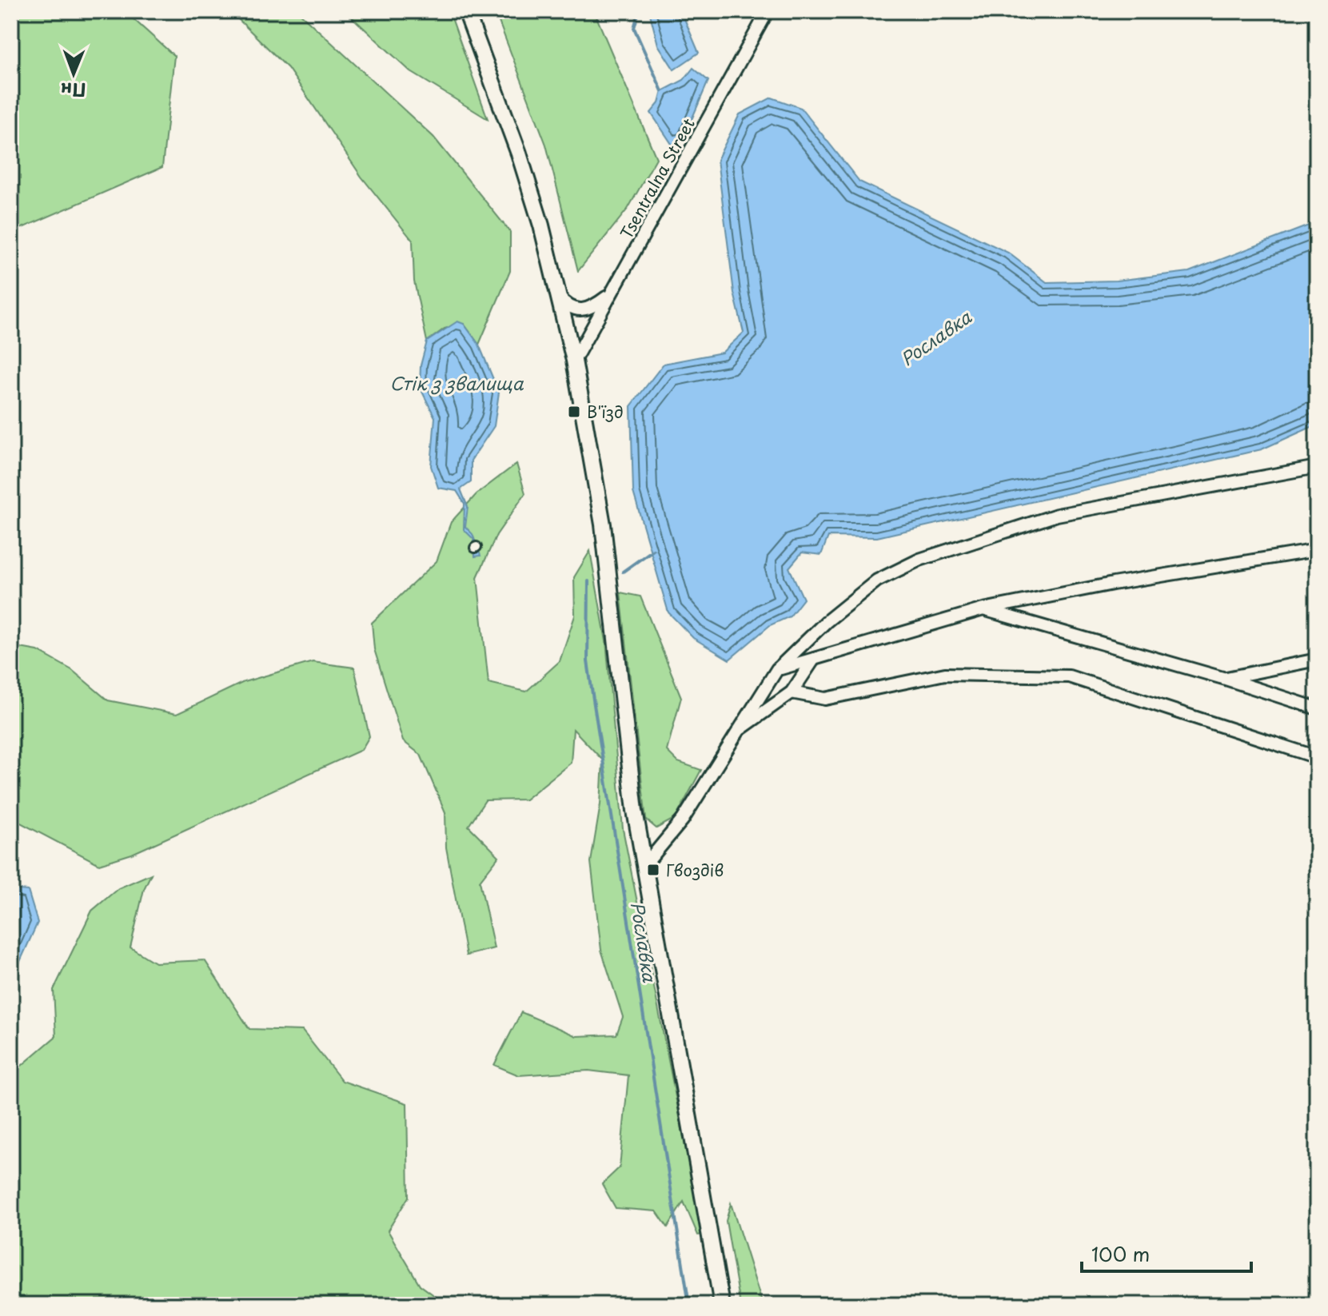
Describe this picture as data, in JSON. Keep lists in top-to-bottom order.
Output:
{
  "streets": {
    "street": ["Tsentralna Street"]
  },
  "water": ["Рославка", "Стік з звалища"],
  "places": {
    "transit": ["В'їзд", "Гвоздів"]
  },
  "scale_bar": "100 m",
  "north": "bottom"
}
